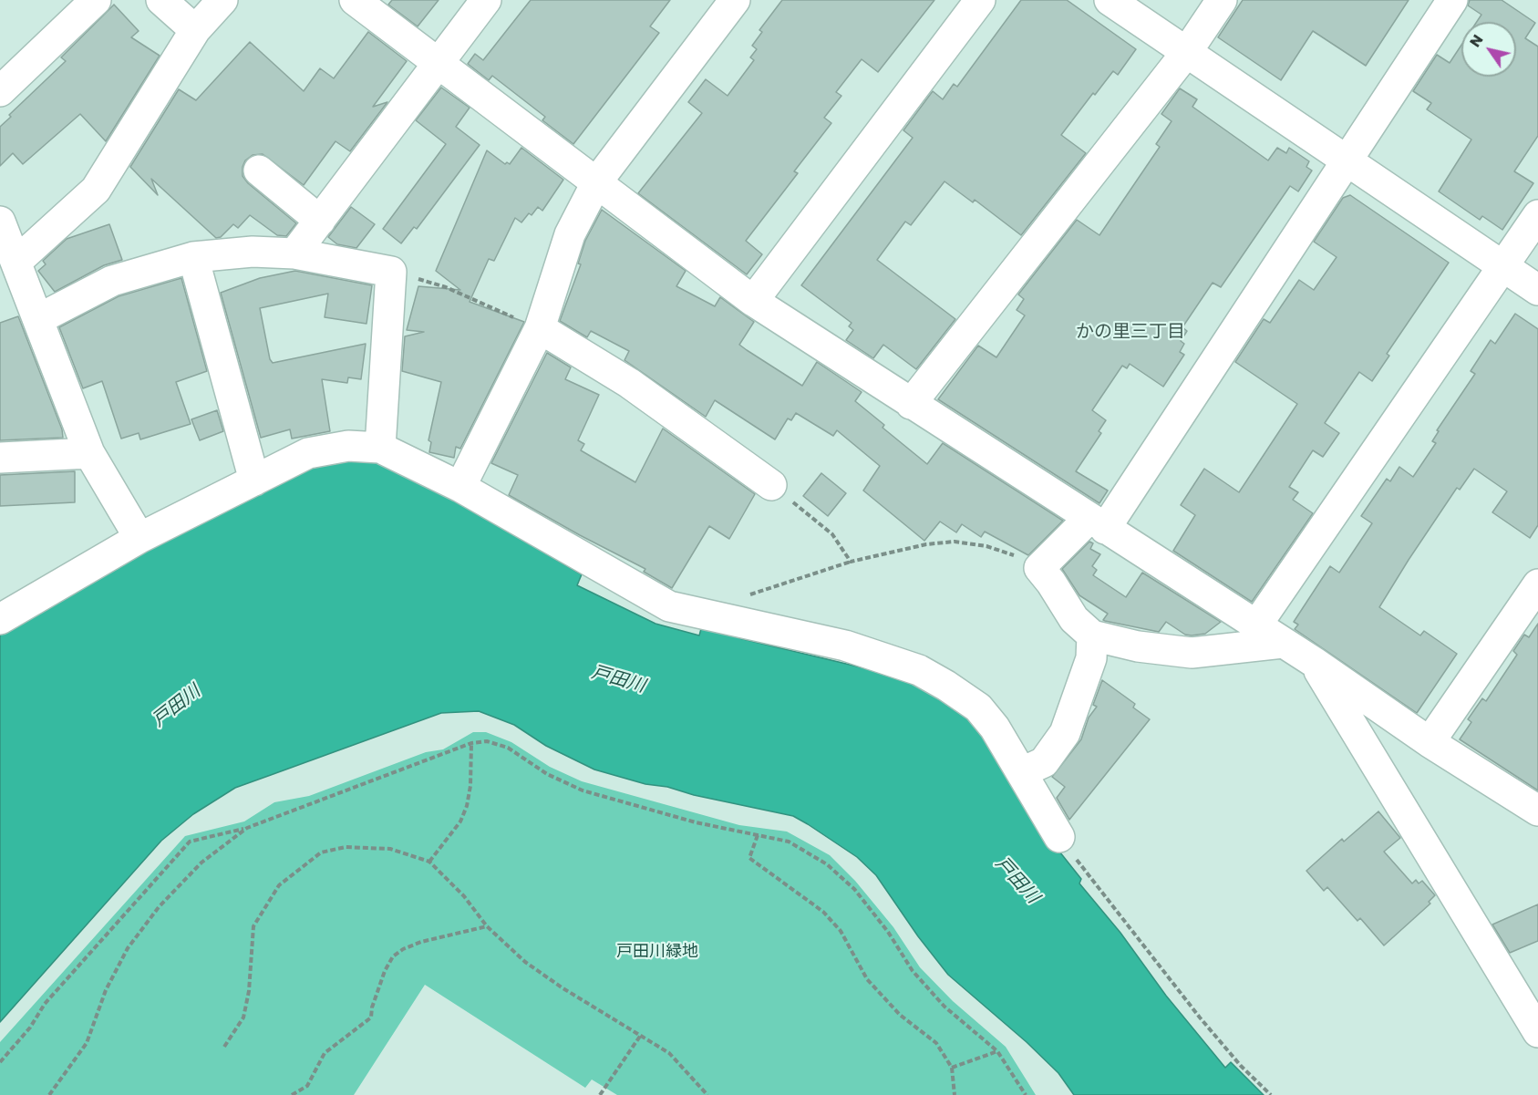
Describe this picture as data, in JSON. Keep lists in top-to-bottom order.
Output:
{
  "districts": ["かの里三丁目"],
  "water": ["戸田川"],
  "parks": ["戸田川緑地"],
  "north": "top left"
}
